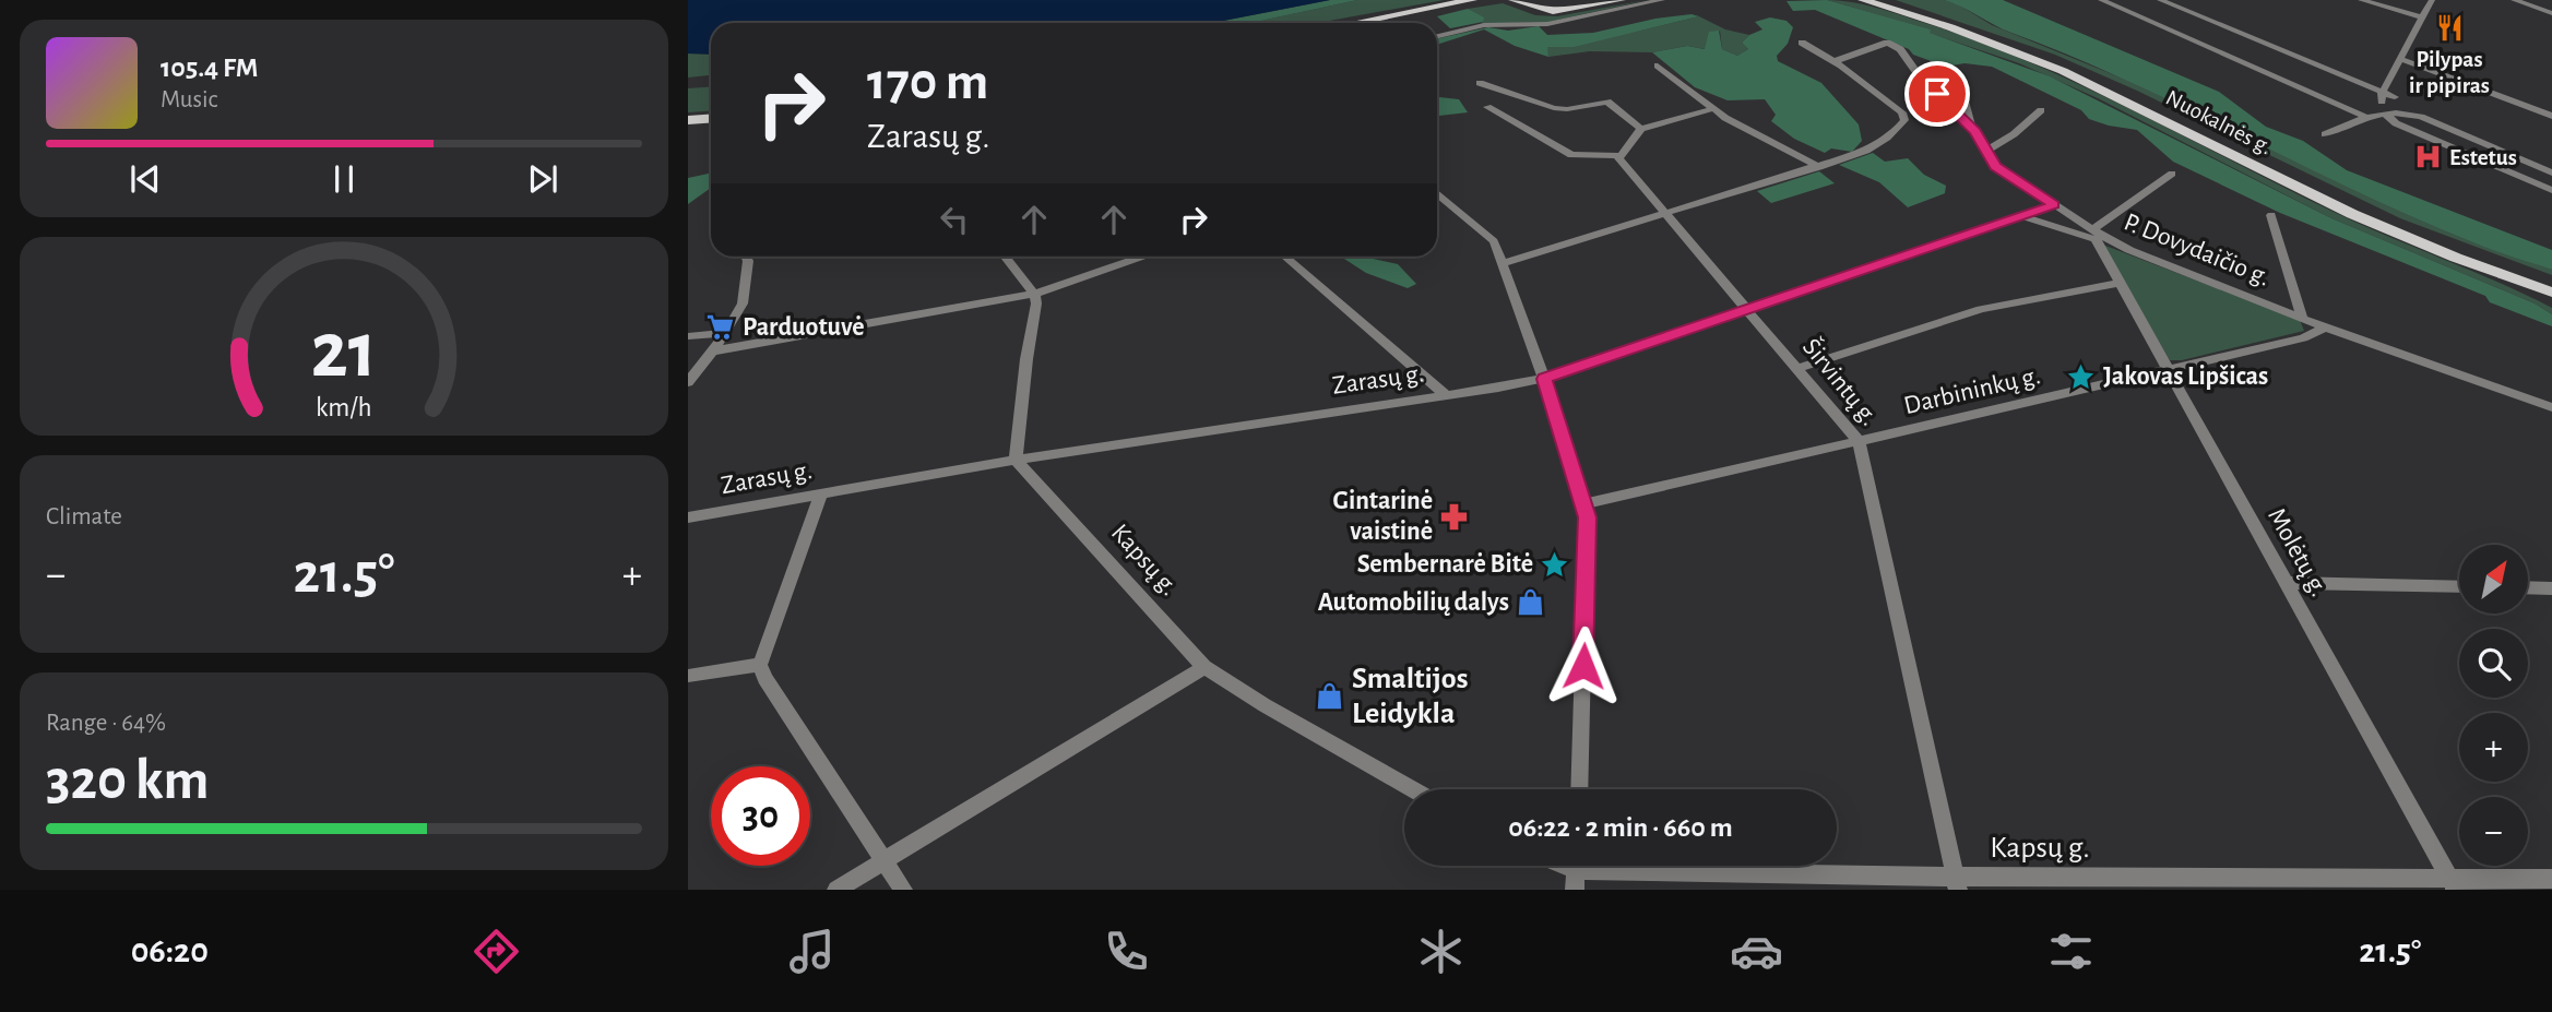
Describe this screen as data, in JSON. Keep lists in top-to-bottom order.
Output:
{
  "streets": {
    "main road": ["Nuokalnės g."],
    "street": [
      "P. Dovydaičio g.",
      "Zarasų g.",
      "Širvintų g.",
      "Darbininkų g.",
      "Molėtų g.",
      "Kapsų g."
    ]
  },
  "crossings": [
    ["P. Dovydaičio g.", "Zarasų g."],
    ["P. Dovydaičio g.", "Darbininkų g."],
    ["P. Dovydaičio g.", "Molėtų g."],
    ["Zarasų g.", "Širvintų g."],
    ["Zarasų g.", "Kapsų g."],
    ["Širvintų g.", "Darbininkų g."],
    ["Širvintų g.", "Kapsų g."],
    ["Darbininkų g.", "Molėtų g."],
    ["Molėtų g.", "Kapsų g."]
  ],
  "places": {
    "restaurant": ["Pilypas ir pipiras"],
    "hospital": ["Estetus"],
    "supermarket": ["Parduotuvė"],
    "place": ["Jakovas Lipšicas", "Sembernarė Bitė"],
    "pharmacy": ["Gintarinė vaistinė"],
    "shop": ["Automobilių dalys", "Smaltijos Leidykla"]
  },
  "north": "top right",
  "page": {
    "turn": ["170 m", "Zarasų g."],
    "song": ["105.4 FM", "Music"],
    "tile": [
      "Climate",
      ["Range · 64%", "320 km"]
    ],
    "heat": ["−", "21.5°", "+"],
    "map_buttons": ["+", "−"],
    "limit": "30",
    "trip": "06:22 · 2 min · 660 m",
    "tabs": ["06:20", "21.5°"],
    "gauge": ["21", "km/h"]
  }
}
